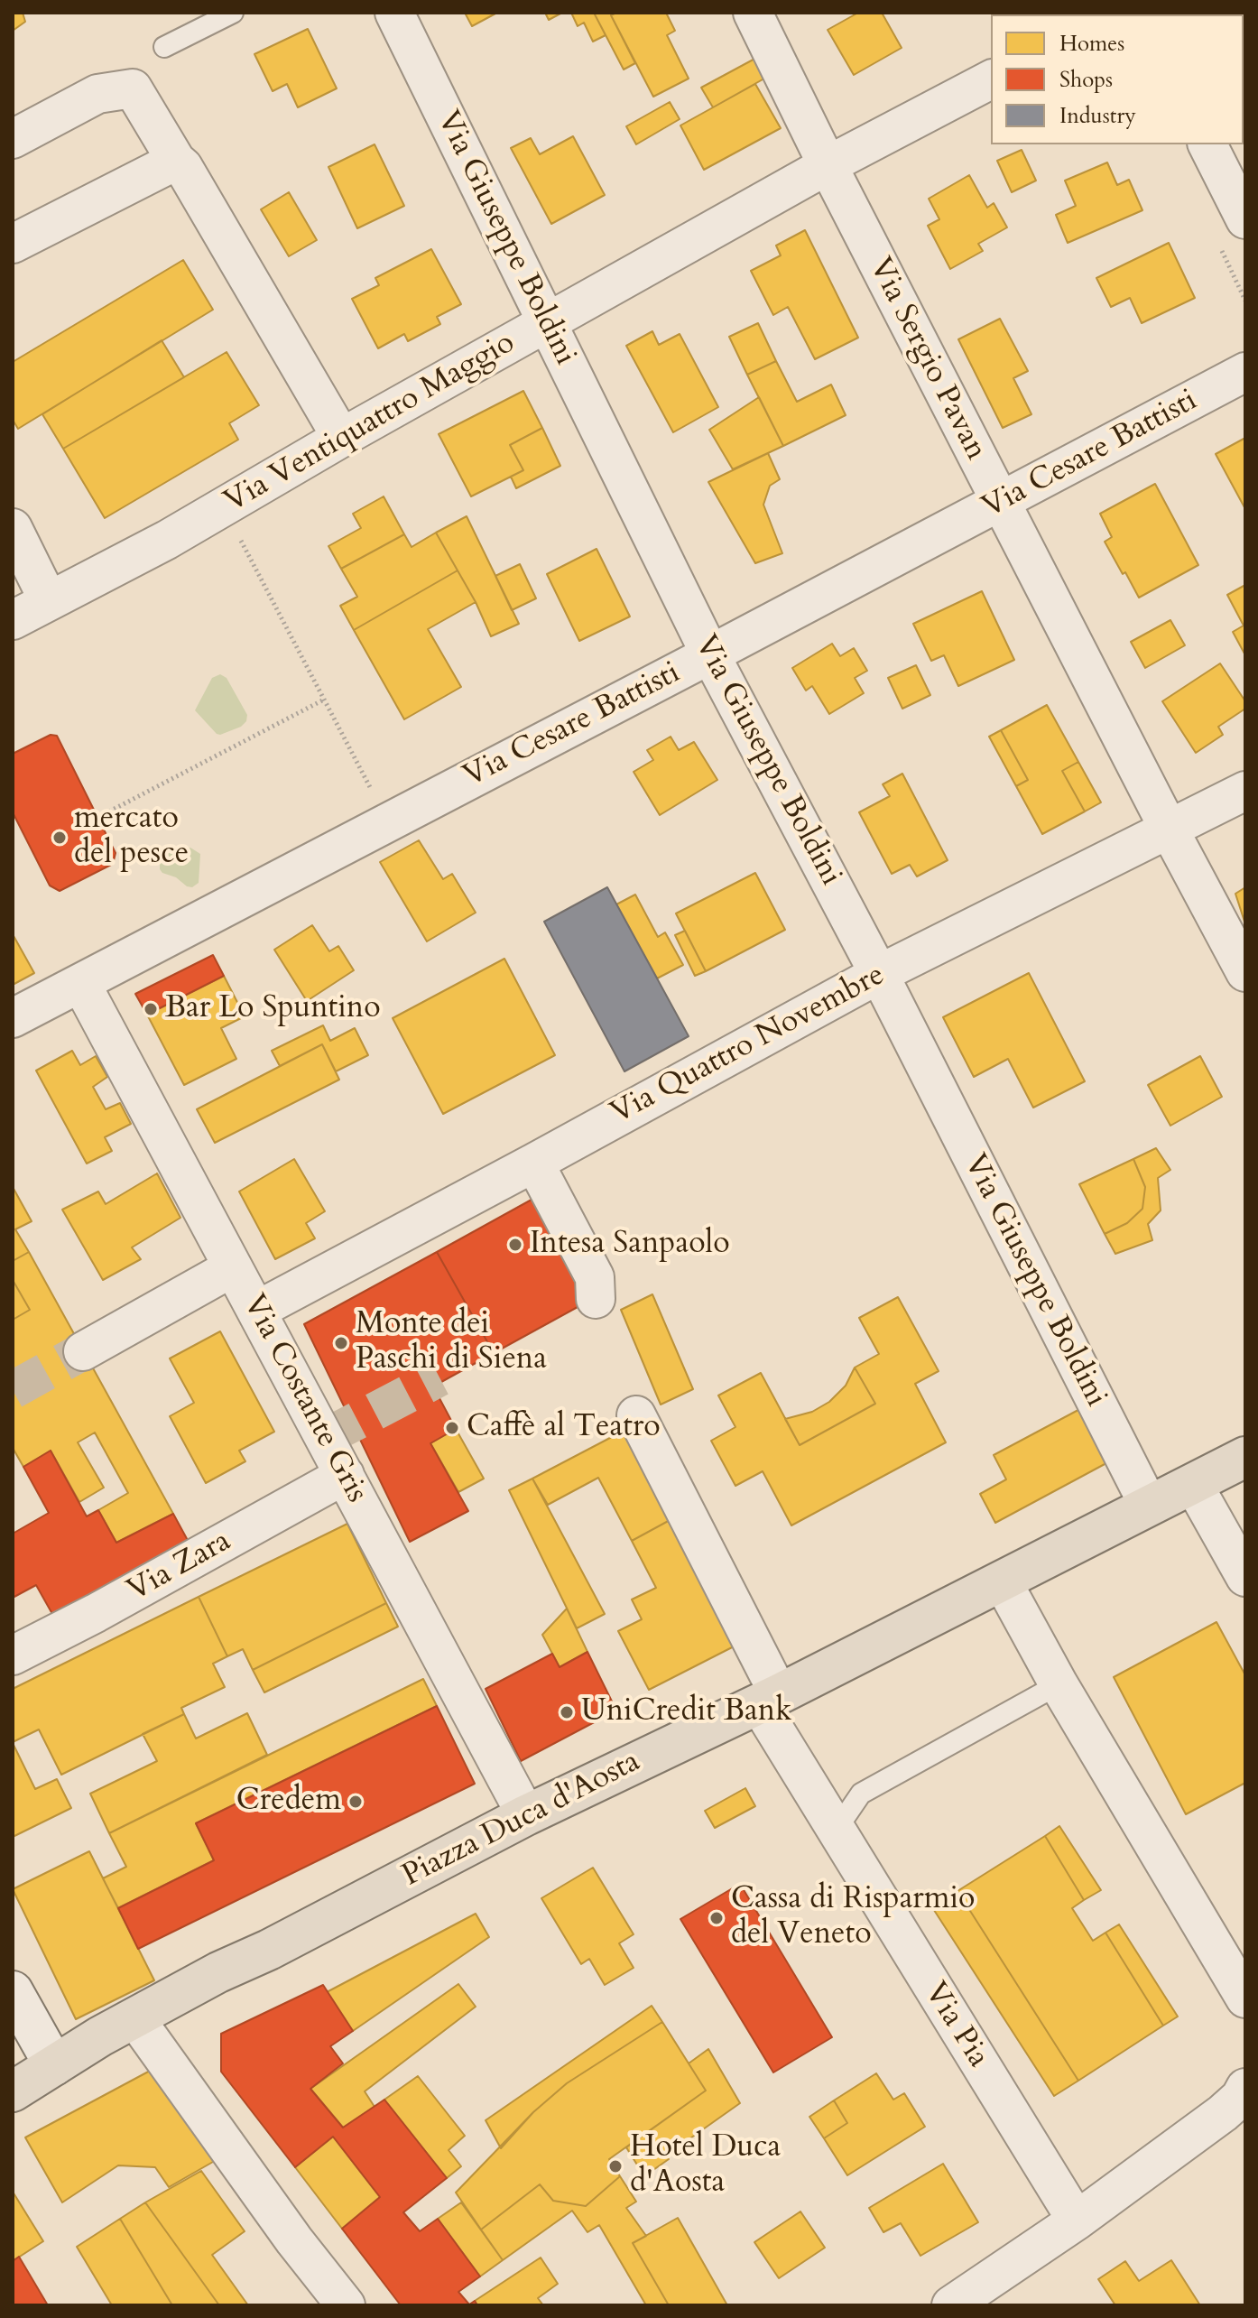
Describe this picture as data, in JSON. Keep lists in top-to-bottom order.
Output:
{
  "streets": {
    "main road": ["Piazza Duca d'Aosta"],
    "street": [
      "Via Giuseppe Boldini",
      "Via Sergio Pavan",
      "Via Ventiquattro Maggio",
      "Via Cesare Battisti",
      "Via Quattro Novembre",
      "Via Costante Gris",
      "Via Zara",
      "Via Pia"
    ]
  },
  "crossings": [
    ["Via Giuseppe Boldini", "Via Ventiquattro Maggio"],
    ["Via Giuseppe Boldini", "Via Cesare Battisti"],
    ["Via Giuseppe Boldini", "Via Quattro Novembre"],
    ["Via Giuseppe Boldini", "Piazza Duca d'Aosta"],
    ["Via Sergio Pavan", "Via Ventiquattro Maggio"],
    ["Via Sergio Pavan", "Via Cesare Battisti"],
    ["Via Sergio Pavan", "Via Quattro Novembre"],
    ["Via Cesare Battisti", "Via Costante Gris"],
    ["Via Quattro Novembre", "Via Costante Gris"],
    ["Via Costante Gris", "Via Zara"],
    ["Via Costante Gris", "Piazza Duca d'Aosta"],
    ["Piazza Duca d'Aosta", "Via Pia"]
  ],
  "places": [
    "mercato del pesce",
    "Bar Lo Spuntino",
    "Intesa Sanpaolo",
    "Monte dei Paschi di Siena",
    "Caffè al Teatro",
    "UniCredit Bank",
    "Credem",
    "Cassa di Risparmio del Veneto",
    "Hotel Duca d'Aosta"
  ],
  "legend": ["Homes", "Shops", "Industry"]
}
